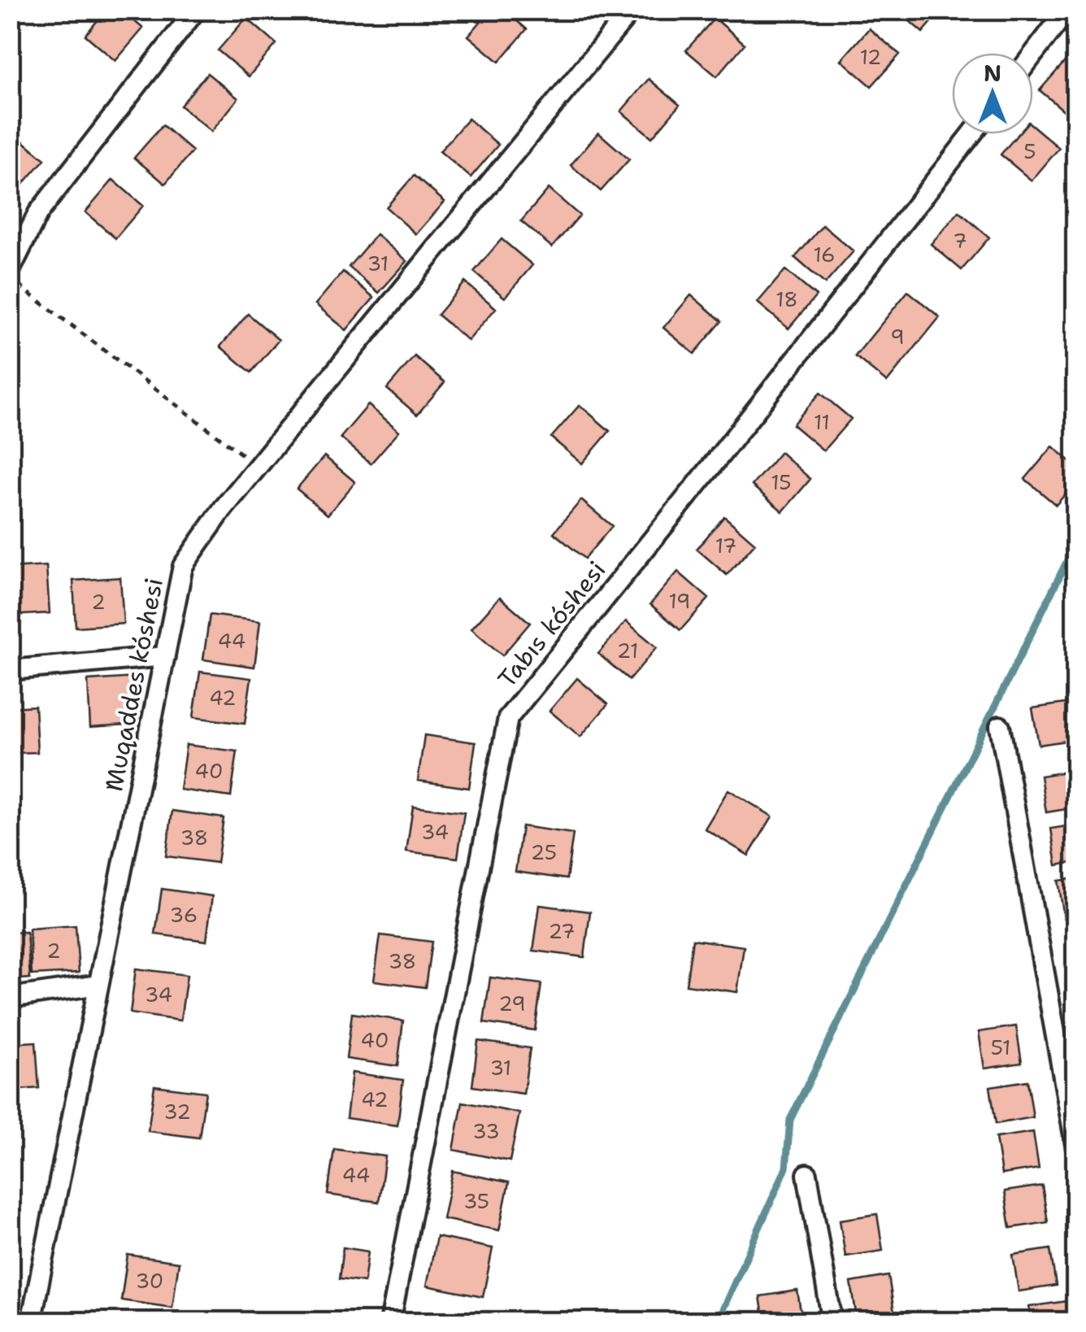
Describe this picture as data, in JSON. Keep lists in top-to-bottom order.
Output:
{
  "streets": {
    "street": ["Tabıs kóshesi", "Muqaddes kóshesi"]
  },
  "house_numbers": [
    "12",
    "5",
    "7",
    "16",
    "31",
    "18",
    "9",
    "11",
    "15",
    "17",
    "19",
    "2",
    "44",
    "21",
    "42",
    "40",
    "34",
    "38",
    "25",
    "36",
    "27",
    "2",
    "38",
    "34",
    "29",
    "40",
    "51",
    "31",
    "42",
    "32",
    "33",
    "44",
    "35",
    "30"
  ],
  "north": "top"
}
